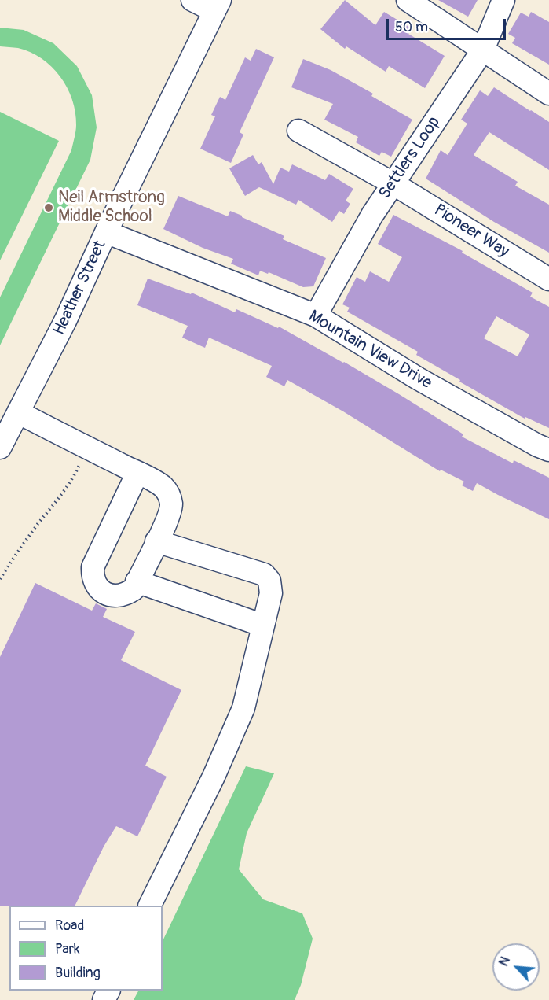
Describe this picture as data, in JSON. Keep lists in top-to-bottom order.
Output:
{
  "streets": {
    "street": [
      "Settlers Loop",
      "Pioneer Way",
      "Heather Street",
      "Mountain View Drive"
    ]
  },
  "crossings": [
    ["Settlers Loop", "Pioneer Way"],
    ["Settlers Loop", "Mountain View Drive"],
    ["Heather Street", "Mountain View Drive"]
  ],
  "places": ["Neil Armstrong Middle School"],
  "legend": ["Road", "Park", "Building"],
  "scale_bar": "50 m",
  "north": "top left"
}
